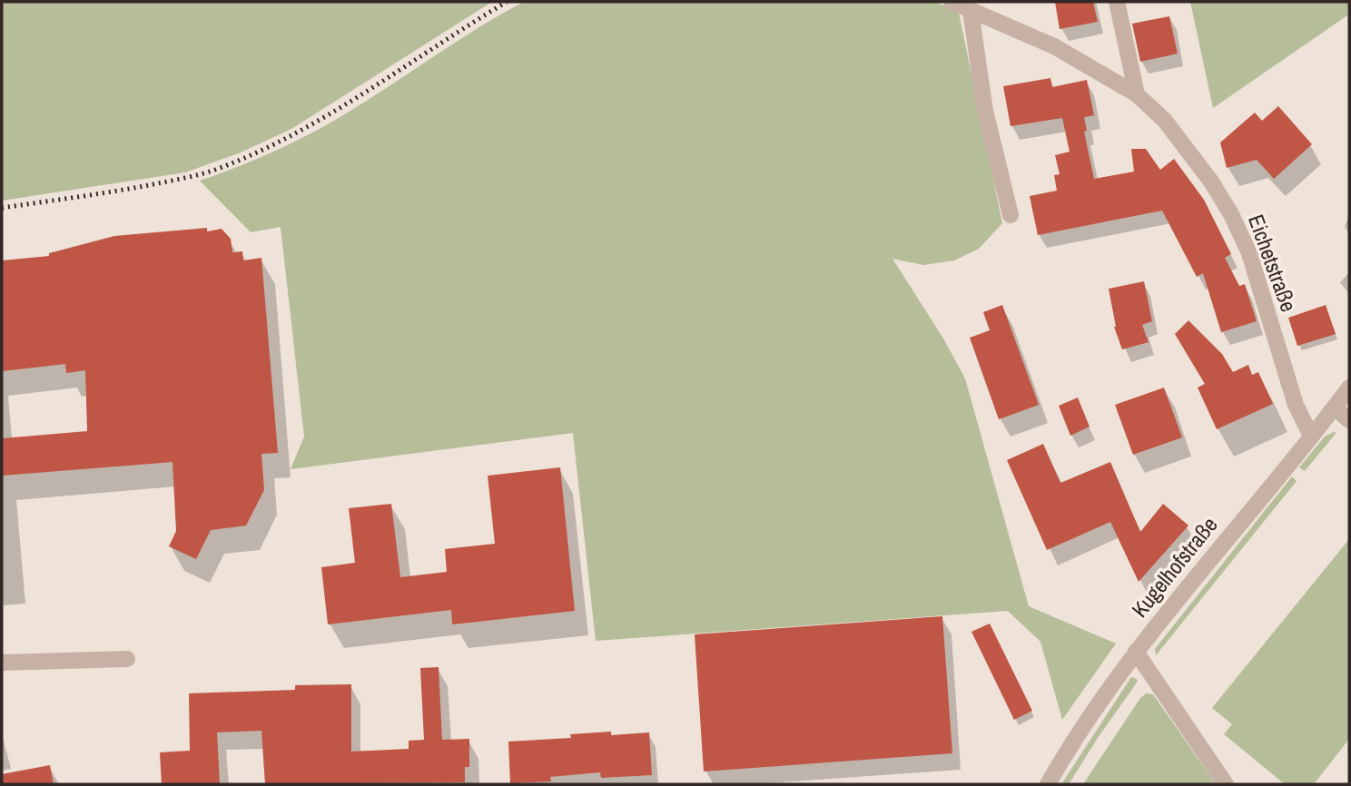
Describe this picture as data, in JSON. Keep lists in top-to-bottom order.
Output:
{
  "streets": {
    "street": ["Eichetstraße", "Kugelhofstraße"]
  },
  "crossings": [
    ["Eichetstraße", "Kugelhofstraße"]
  ]
}
